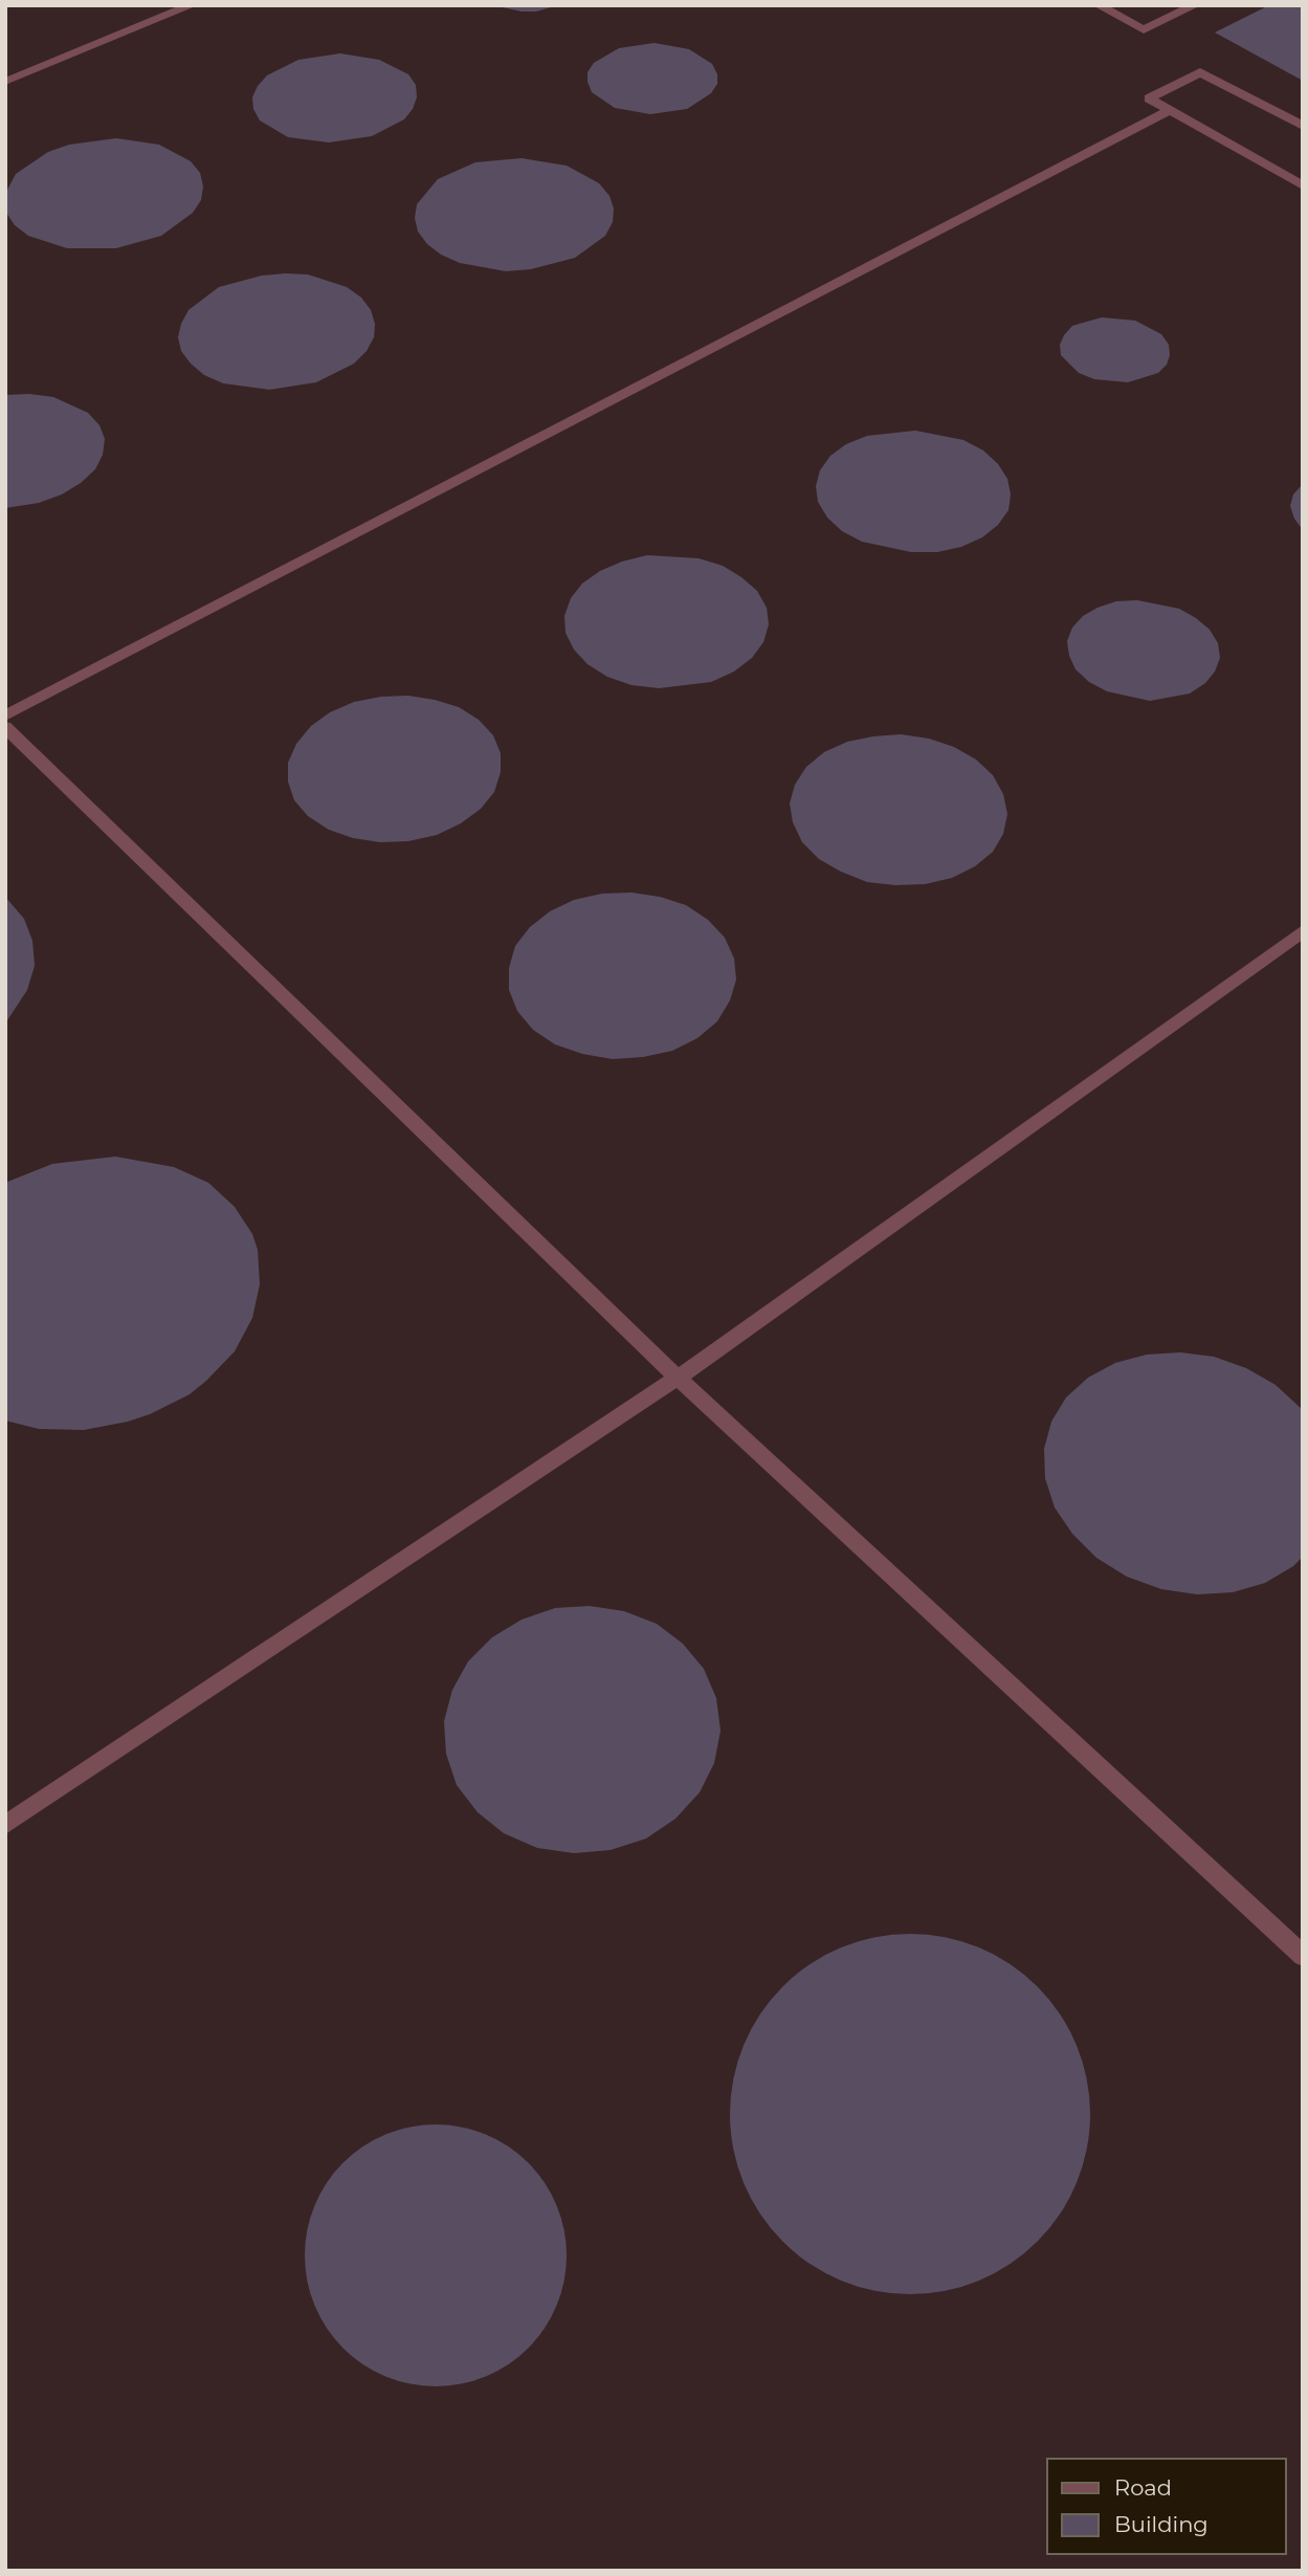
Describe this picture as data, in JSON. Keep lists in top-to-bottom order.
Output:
{
  "legend": ["Road", "Building"]
}
